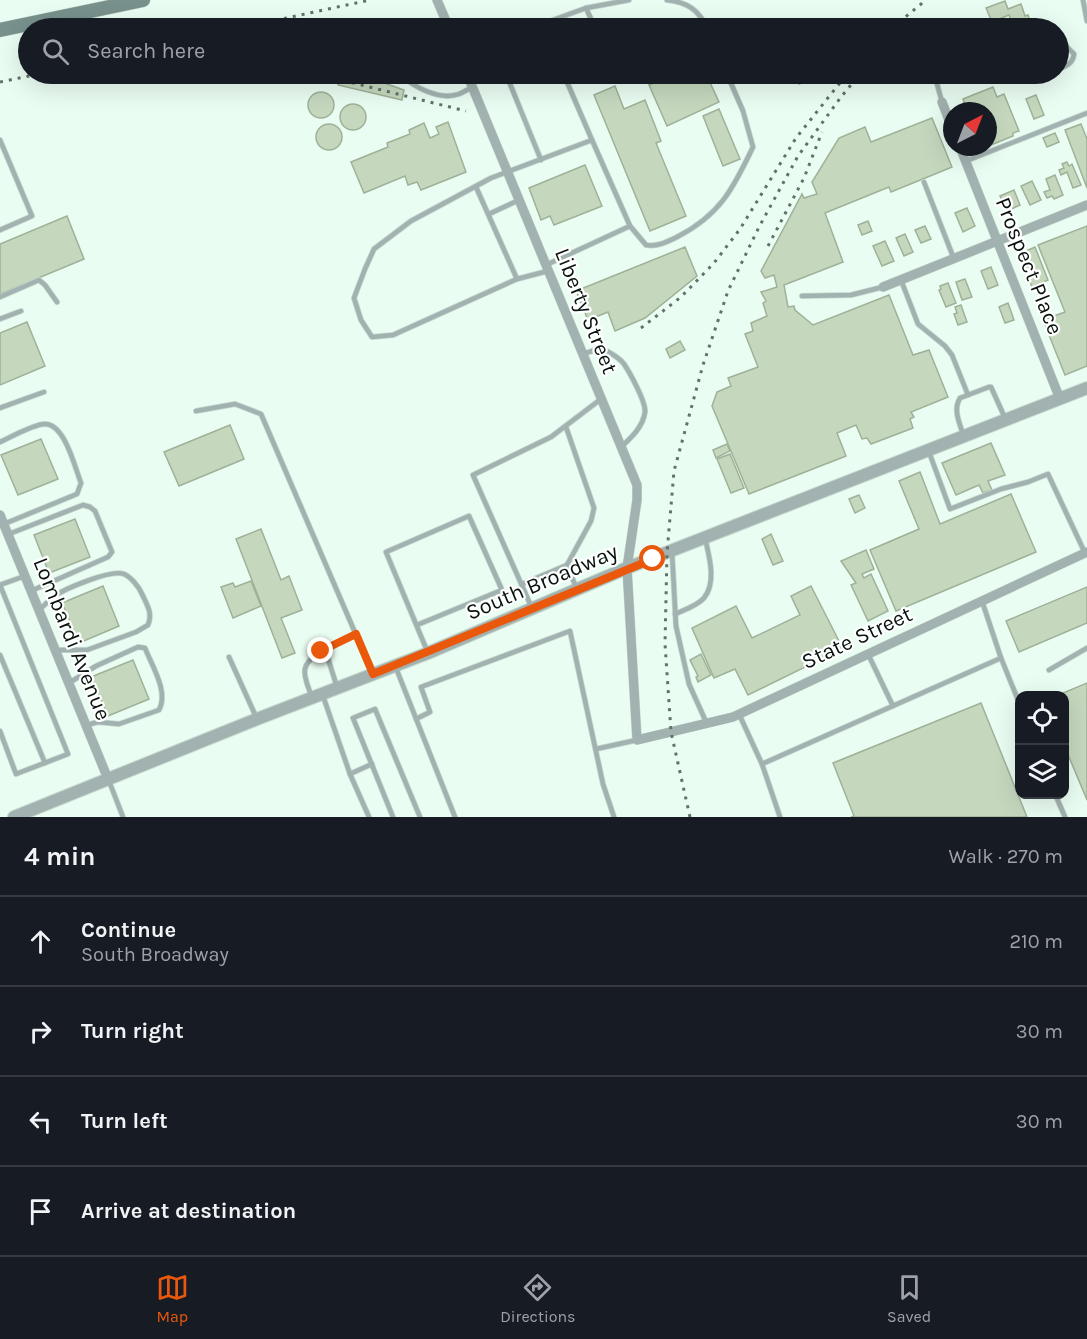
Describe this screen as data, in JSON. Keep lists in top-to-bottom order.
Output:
{
  "streets": {
    "street": [
      "Prospect Place",
      "Liberty Street",
      "South Broadway",
      "State Street",
      "Lombardi Avenue"
    ]
  },
  "crossings": [
    ["Prospect Place", "South Broadway"],
    ["Liberty Street", "South Broadway"],
    ["Liberty Street", "State Street"],
    ["South Broadway", "Lombardi Avenue"]
  ],
  "north": "top right",
  "page": {
    "search": "Search here",
    "heading": ["4 min", "Walk · 270 m"],
    "list": [
      ["Continue", "South Broadway", "210 m"],
      ["Turn right", "30 m"],
      ["Turn left", "30 m"],
      "Arrive at destination"
    ],
    "nav": ["Map", "Directions", "Saved"]
  }
}
